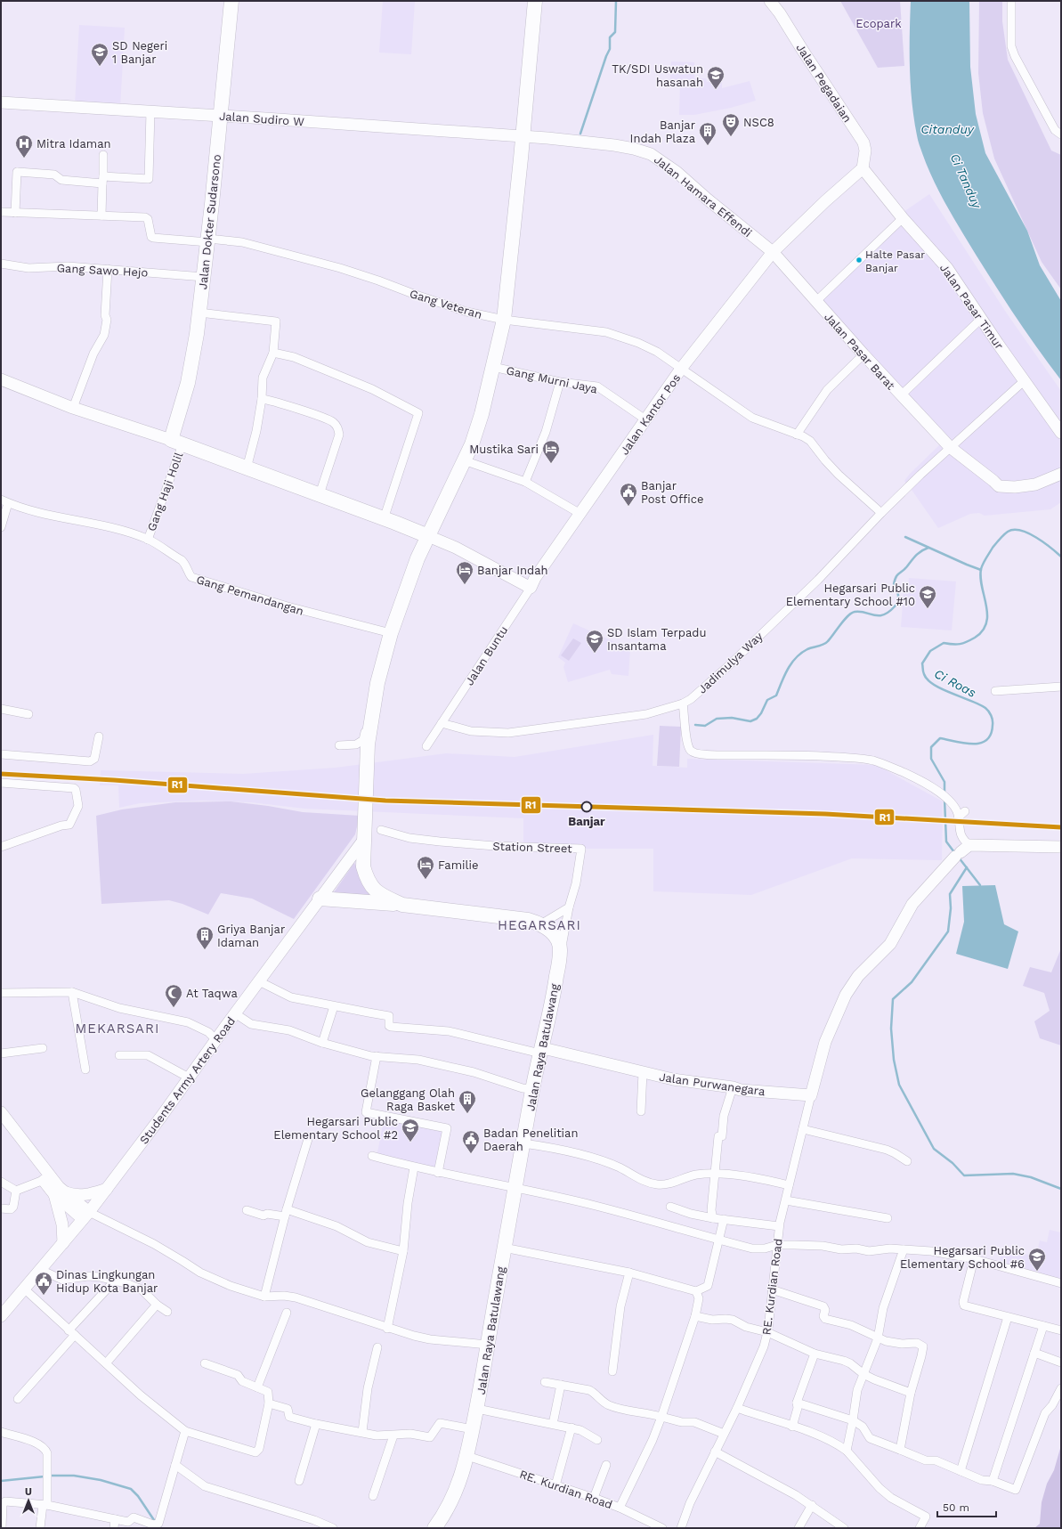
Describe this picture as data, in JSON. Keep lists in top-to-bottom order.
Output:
{
  "streets": {
    "highway": ["Jalan Dokter Sudarsono", "Jalan Raya Batulawang"],
    "street": [
      "Jalan Pegadaian",
      "Jalan Sudiro W",
      "Jalan Hamara Effendi",
      "Gang Sawo Hejo",
      "Gang Veteran",
      "Jalan Pasar Timur",
      "Jalan Pasar Barat",
      "Gang Murni Jaya",
      "Jalan Kantor Pos",
      "Gang Haji Holil",
      "Gang Pemandangan",
      "Jalan Buntu",
      "Jadimulya Way",
      "Station Street",
      "Students Army Artery Road",
      "Jalan Purwanegara",
      "RE. Kurdian Road"
    ]
  },
  "crossings": [
    ["Jalan Pegadaian", "Jalan Pasar Timur"],
    ["Jalan Pegadaian", "Jalan Kantor Pos"],
    ["Jalan Sudiro W", "Jalan Hamara Effendi"],
    ["Jalan Sudiro W", "Jalan Dokter Sudarsono"],
    ["Jalan Hamara Effendi", "Jalan Pasar Barat"],
    ["Jalan Hamara Effendi", "Jalan Kantor Pos"],
    ["Jalan Dokter Sudarsono", "Gang Sawo Hejo"],
    ["Jalan Dokter Sudarsono", "Gang Veteran"],
    ["Jalan Dokter Sudarsono", "Gang Haji Holil"],
    ["Gang Veteran", "Jalan Kantor Pos"],
    ["Gang Veteran", "Jadimulya Way"],
    ["Jalan Pasar Timur", "Jalan Kantor Pos"],
    ["Jalan Pasar Timur", "Jadimulya Way"],
    ["Jalan Pasar Barat", "Jalan Kantor Pos"],
    ["Jalan Pasar Barat", "Jadimulya Way"],
    ["Gang Murni Jaya", "Jalan Kantor Pos"],
    ["Jalan Kantor Pos", "Jalan Buntu"],
    ["Gang Haji Holil", "Gang Pemandangan"],
    ["Jalan Buntu", "Jadimulya Way"],
    ["Station Street", "Jalan Raya Batulawang"],
    ["Jalan Raya Batulawang", "Jalan Purwanegara"],
    ["Jalan Raya Batulawang", "RE. Kurdian Road"],
    ["Jalan Purwanegara", "RE. Kurdian Road"]
  ],
  "districts": ["HEGARSARI", "MEKARSARI"],
  "water": ["Citanduy", "Ci Tanduy", "Ci Roas"],
  "parks": ["Ecopark"],
  "places": {
    "school or university": [
      "SD Negeri 1 Banjar",
      "TK/SDI Uswatun hasanah",
      "Hegarsari Public Elementary School #10",
      "SD Islam Terpadu Insantama",
      "Hegarsari Public Elementary School #2",
      "Hegarsari Public Elementary School #6"
    ],
    "theatre": ["NSC8"],
    "building": ["Banjar Indah Plaza", "Griya Banjar Idaman", "Gelanggang Olah Raga Basket"],
    "hospital": ["Mitra Idaman"],
    "other": ["Halte Pasar Banjar", "Banjar"],
    "hotel": ["Mustika Sari", "Banjar Indah", "Familie"],
    "public building": ["Banjar Post Office", "Badan Penelitian Daerah", "Dinas Lingkungan Hidup Kota Banjar"],
    "mosque": ["At Taqwa"]
  },
  "lines": ["transit line R1"],
  "scale_bar": "50 m",
  "north": "top"
}
